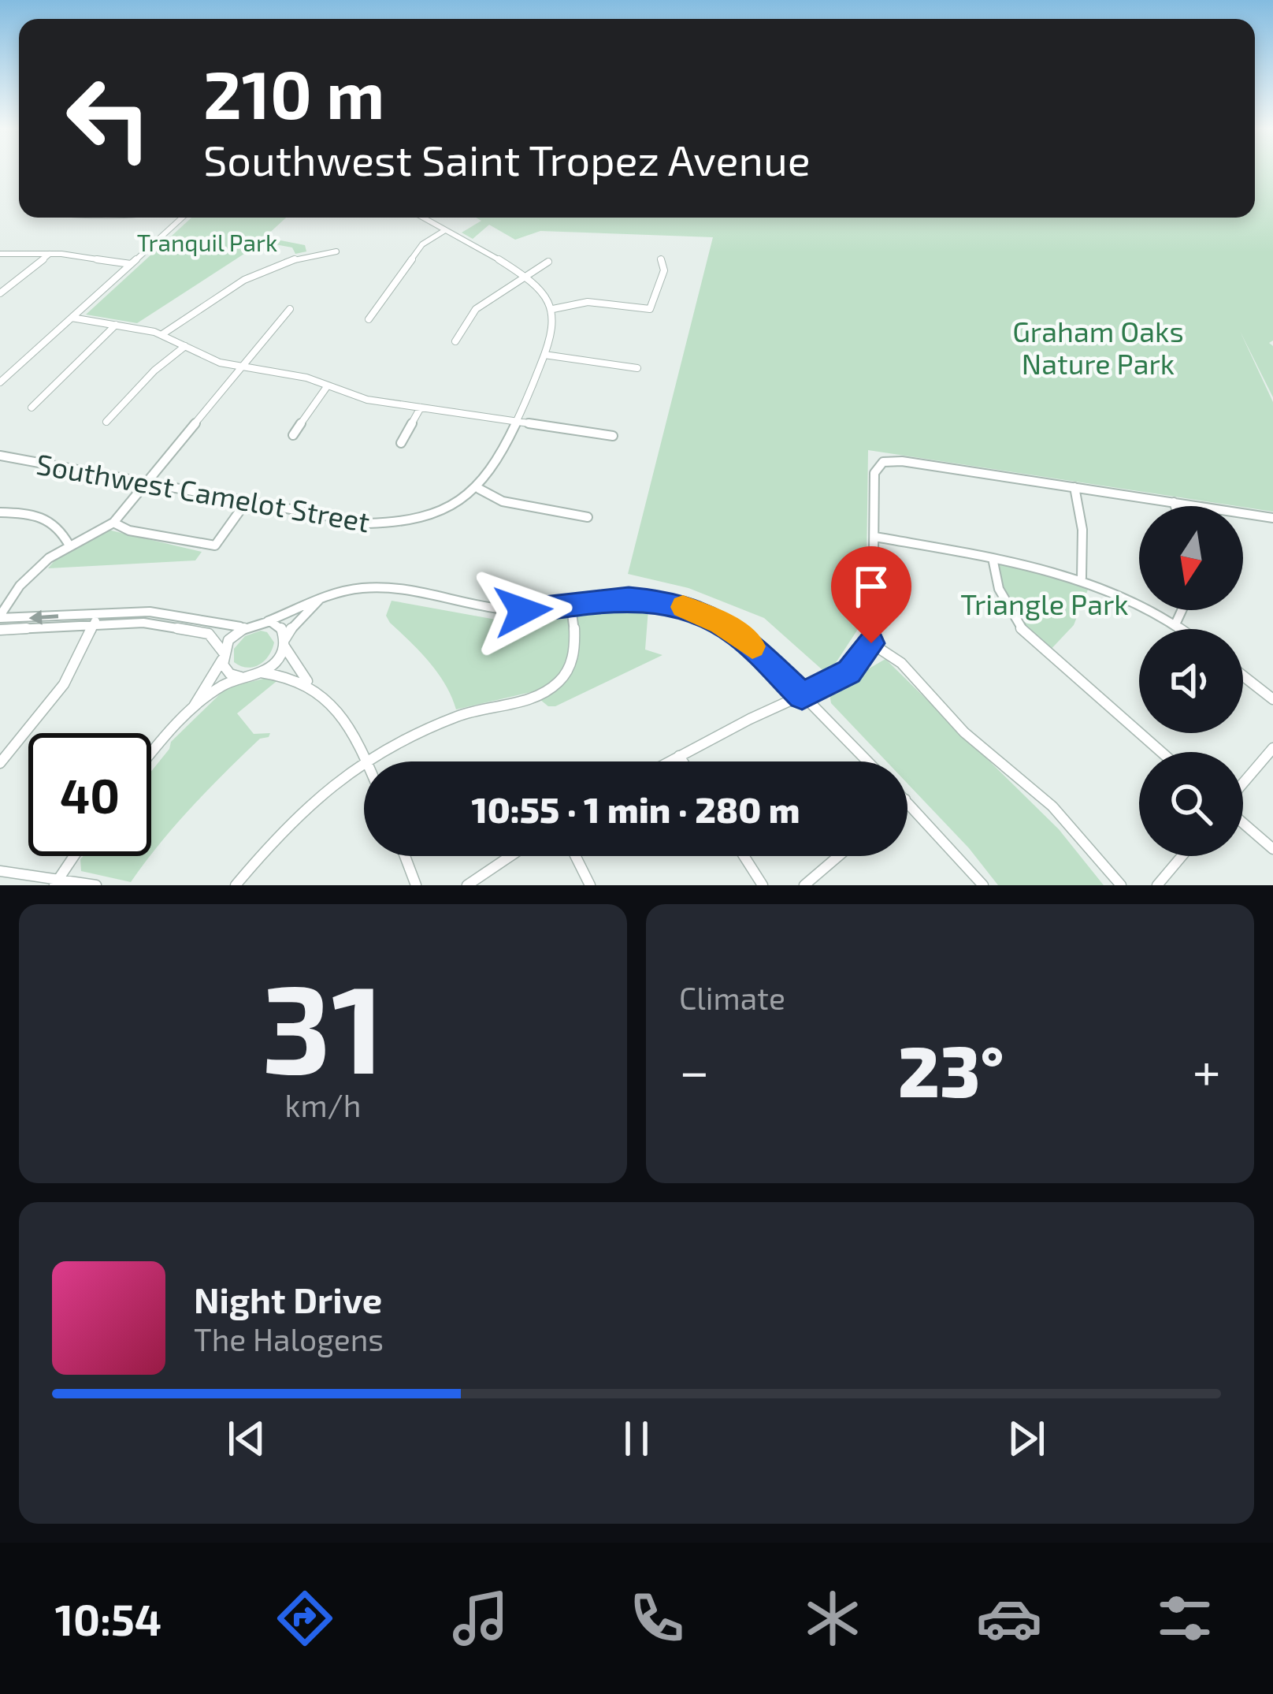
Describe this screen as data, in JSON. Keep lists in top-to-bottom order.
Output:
{
  "streets": {
    "street": ["Southwest Camelot Street"]
  },
  "parks": ["Tranquil Park", "Graham Oaks Nature Park", "Triangle Park"],
  "north": "bottom",
  "page": {
    "turn": ["210 m", "Southwest Saint Tropez Avenue"],
    "limit": "40",
    "trip": "10:55 · 1 min · 280 m",
    "tile": [
      ["31", "km/h"],
      "Climate"
    ],
    "heat": ["−", "23°", "+"],
    "song": ["Night Drive", "The Halogens"],
    "tabs": "10:54"
  }
}
